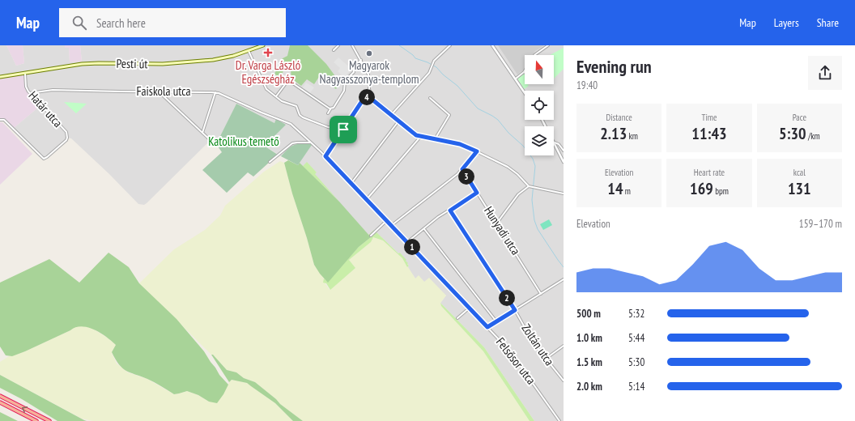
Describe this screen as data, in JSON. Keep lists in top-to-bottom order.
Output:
{
  "streets": {
    "main road": ["Pesti út"],
    "street": [
      "Faiskola utca",
      "Határ utca",
      "Hunyadi utca",
      "Zoltán utca",
      "Felsősor utca"
    ]
  },
  "crossings": [
    ["Pesti út", "Határ utca"],
    ["Faiskola utca", "Határ utca"],
    ["Faiskola utca", "Felsősor utca"]
  ],
  "parks": ["Katolikus temető"],
  "places": {
    "health": ["Dr. Varga László Egészségház"],
    "other": ["Magyarok Nagyasszonya-templom"]
  },
  "north": "top",
  "page": {
    "header": "Map",
    "search": "Search here",
    "nav": ["Map", "Layers", "Share"],
    "heading": ["Evening run", "19:40"],
    "pins": [
      "4",
      "3",
      "1",
      "2"
    ],
    "stats": [
      ["Distance", "2.13 km"],
      ["Time", "11:43"],
      ["Pace", "5:30 /km"],
      ["Elevation", "14 m"],
      ["Heart rate", "169 bpm"],
      ["kcal", "131"]
    ],
    "chart": ["Elevation", "159–170 m"],
    "list": [
      {
        "name": "500 m",
        "note": "5:32"
      },
      {
        "name": "1.0 km",
        "note": "5:44"
      },
      {
        "name": "1.5 km",
        "note": "5:30"
      },
      {
        "name": "2.0 km",
        "note": "5:14"
      }
    ]
  }
}
